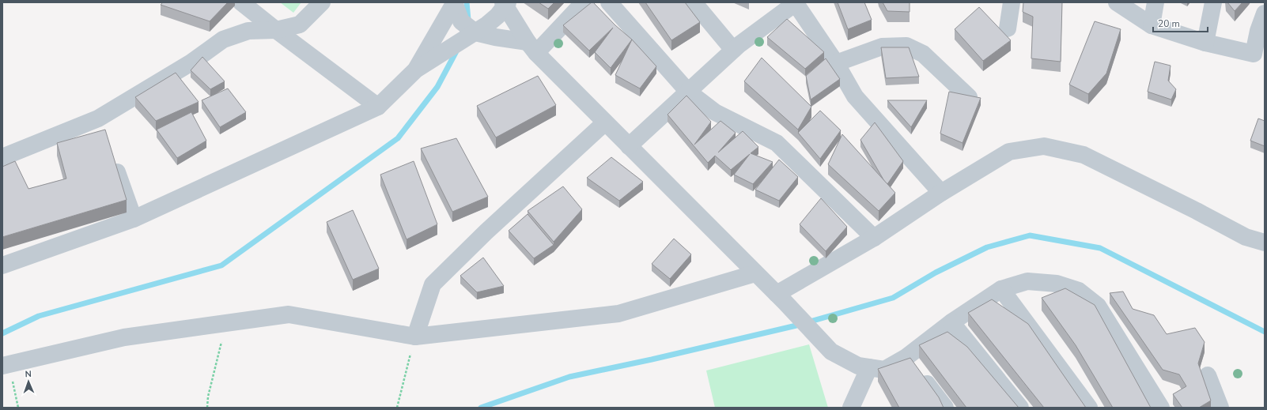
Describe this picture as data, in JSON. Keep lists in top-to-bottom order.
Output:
{
  "scale_bar": "20 m",
  "north": "top"
}
